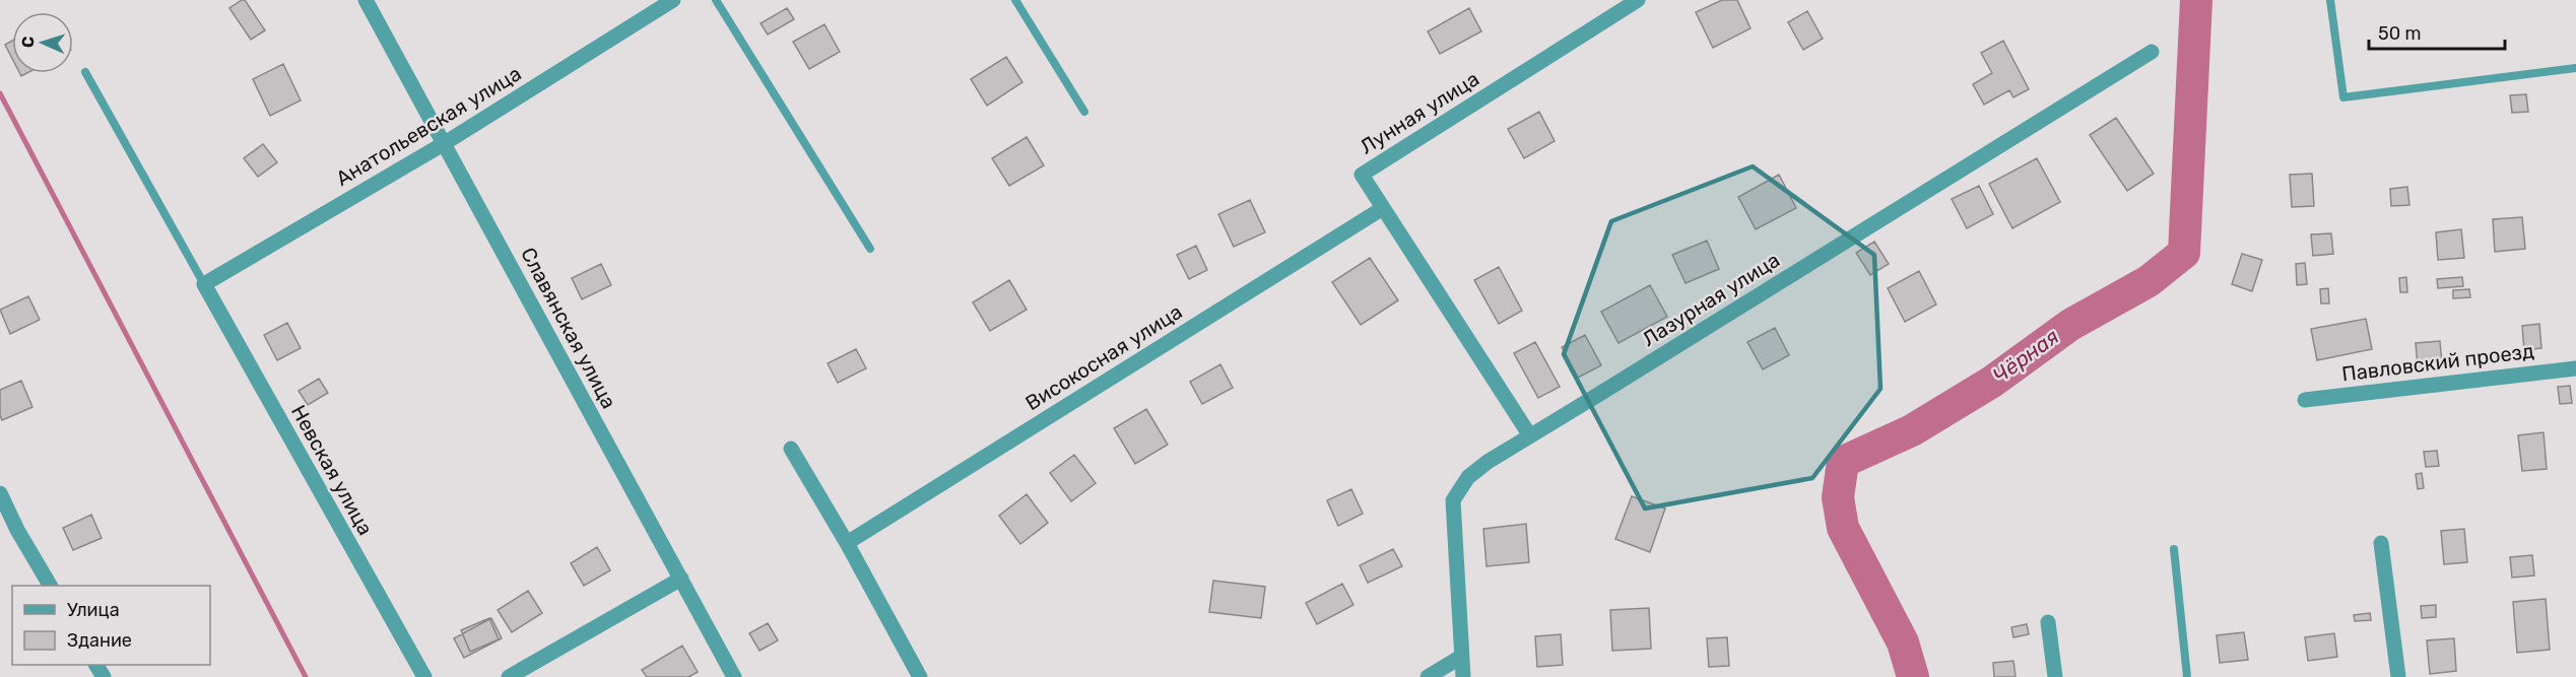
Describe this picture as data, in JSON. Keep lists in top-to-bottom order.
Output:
{
  "streets": {
    "street": [
      "Лунная улица",
      "Анатольевская улица",
      "Лазурная улица",
      "Славянская улица",
      "Високосная улица",
      "Павловский проезд",
      "Невская улица"
    ]
  },
  "crossings": [
    ["Лунная улица", "Лазурная улица"],
    ["Лунная улица", "Високосная улица"],
    ["Анатольевская улица", "Славянская улица"],
    ["Анатольевская улица", "Невская улица"]
  ],
  "water": ["Чёрная"],
  "legend": ["Улица", "Здание"],
  "scale_bar": "50 m",
  "north": "left"
}
